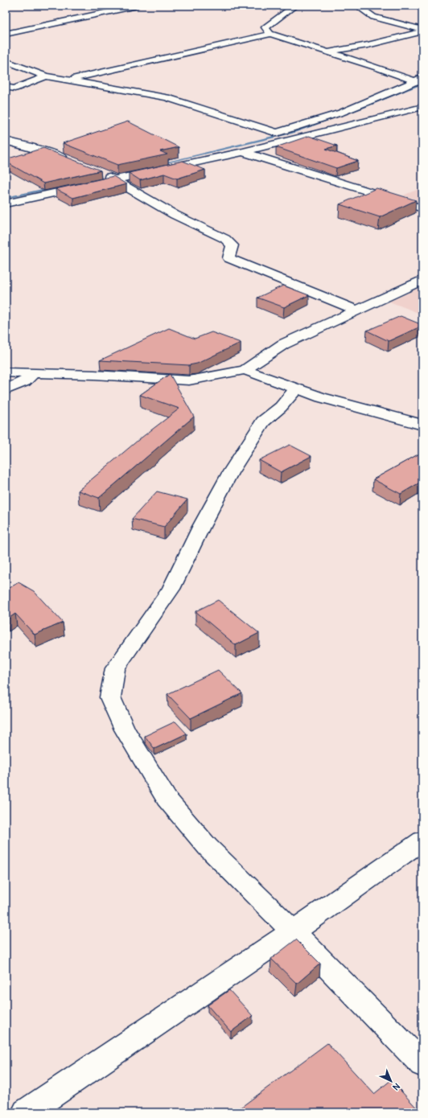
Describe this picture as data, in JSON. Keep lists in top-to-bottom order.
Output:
{
  "north": "bottom right"
}
